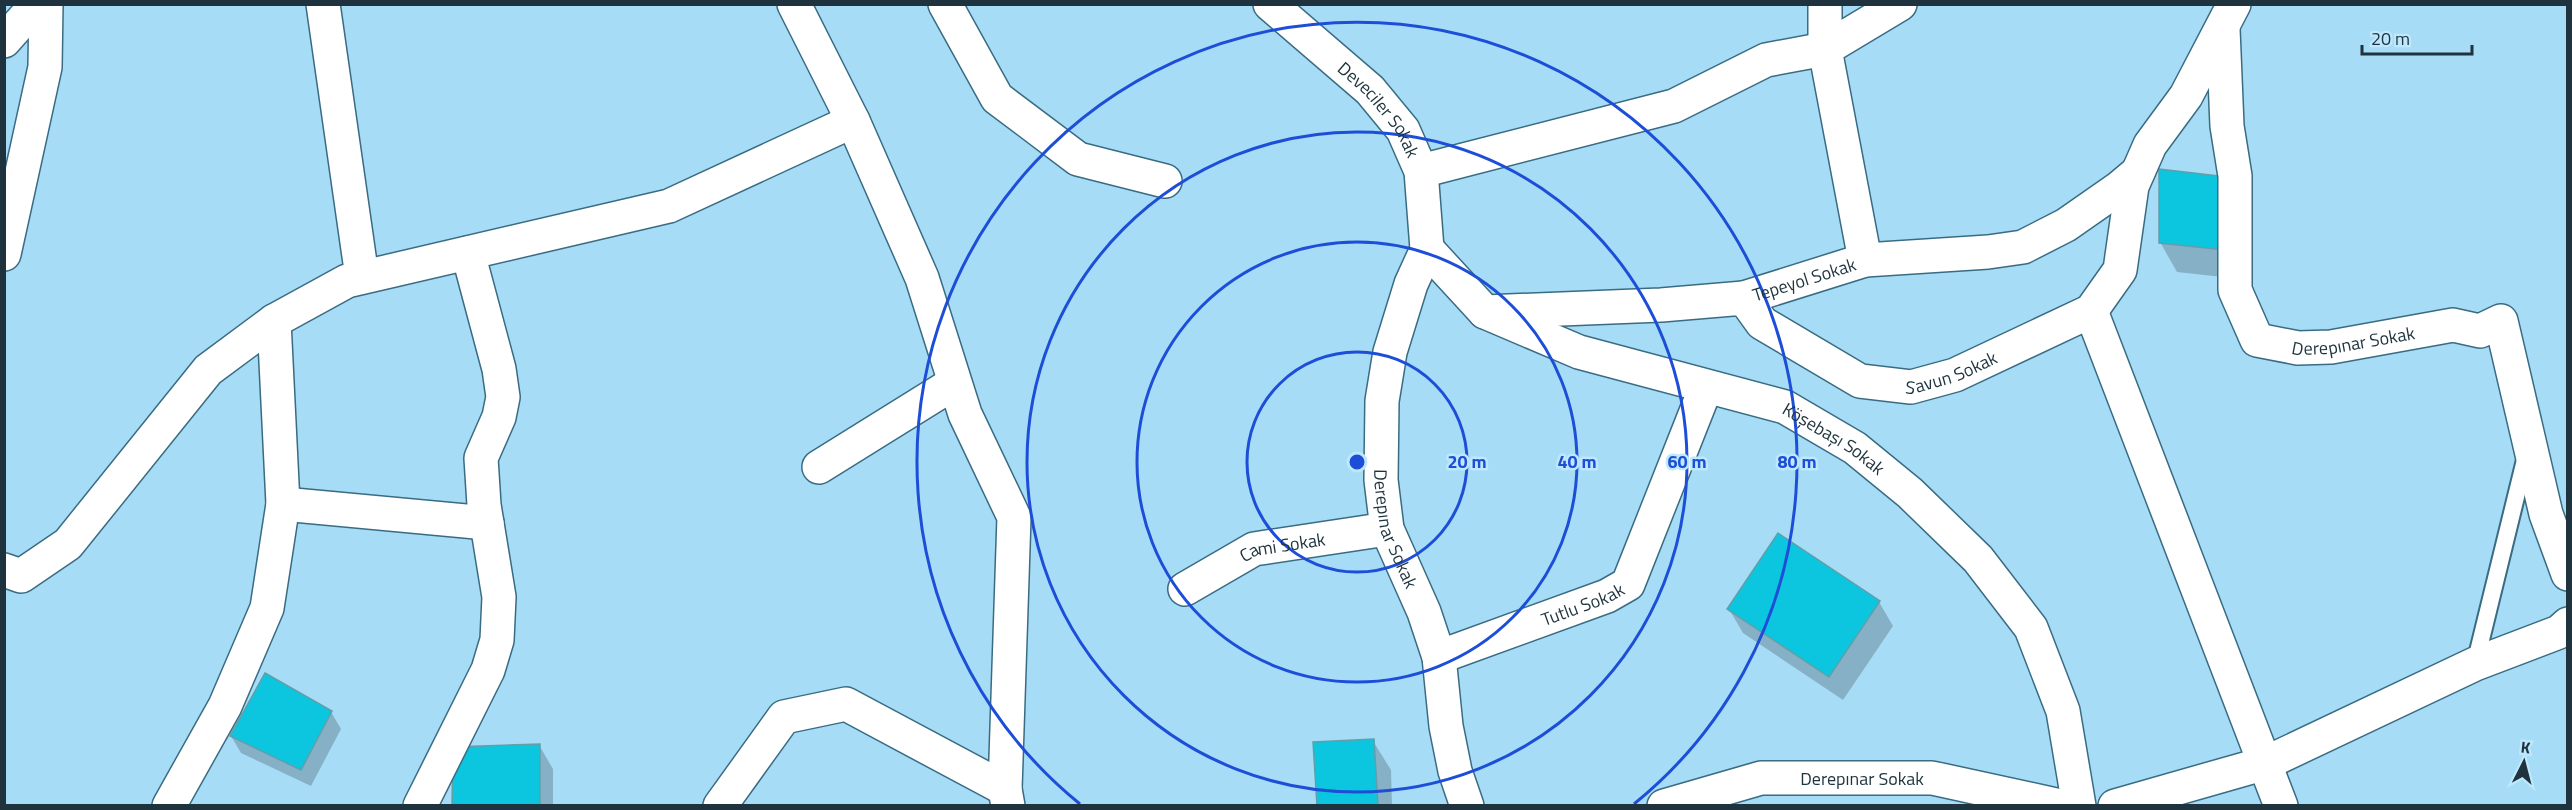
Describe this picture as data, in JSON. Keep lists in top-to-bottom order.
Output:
{
  "streets": {
    "street": [
      "Deveciler Sokak",
      "Tepeyol Sokak",
      "Derepınar Sokak",
      "Savun Sokak",
      "Köşebaşı Sokak",
      "Cami Sokak",
      "Tutlu Sokak"
    ]
  },
  "crossings": [
    ["Deveciler Sokak", "Derepınar Sokak"],
    ["Deveciler Sokak", "Köşebaşı Sokak"],
    ["Tepeyol Sokak", "Savun Sokak"],
    ["Derepınar Sokak", "Savun Sokak"],
    ["Derepınar Sokak", "Köşebaşı Sokak"],
    ["Derepınar Sokak", "Cami Sokak"],
    ["Derepınar Sokak", "Tutlu Sokak"],
    ["Köşebaşı Sokak", "Tutlu Sokak"]
  ],
  "scale_bar": "20 m",
  "north": "top",
  "rings": [
    "20 m",
    "40 m",
    "60 m",
    "80 m"
  ]
}
